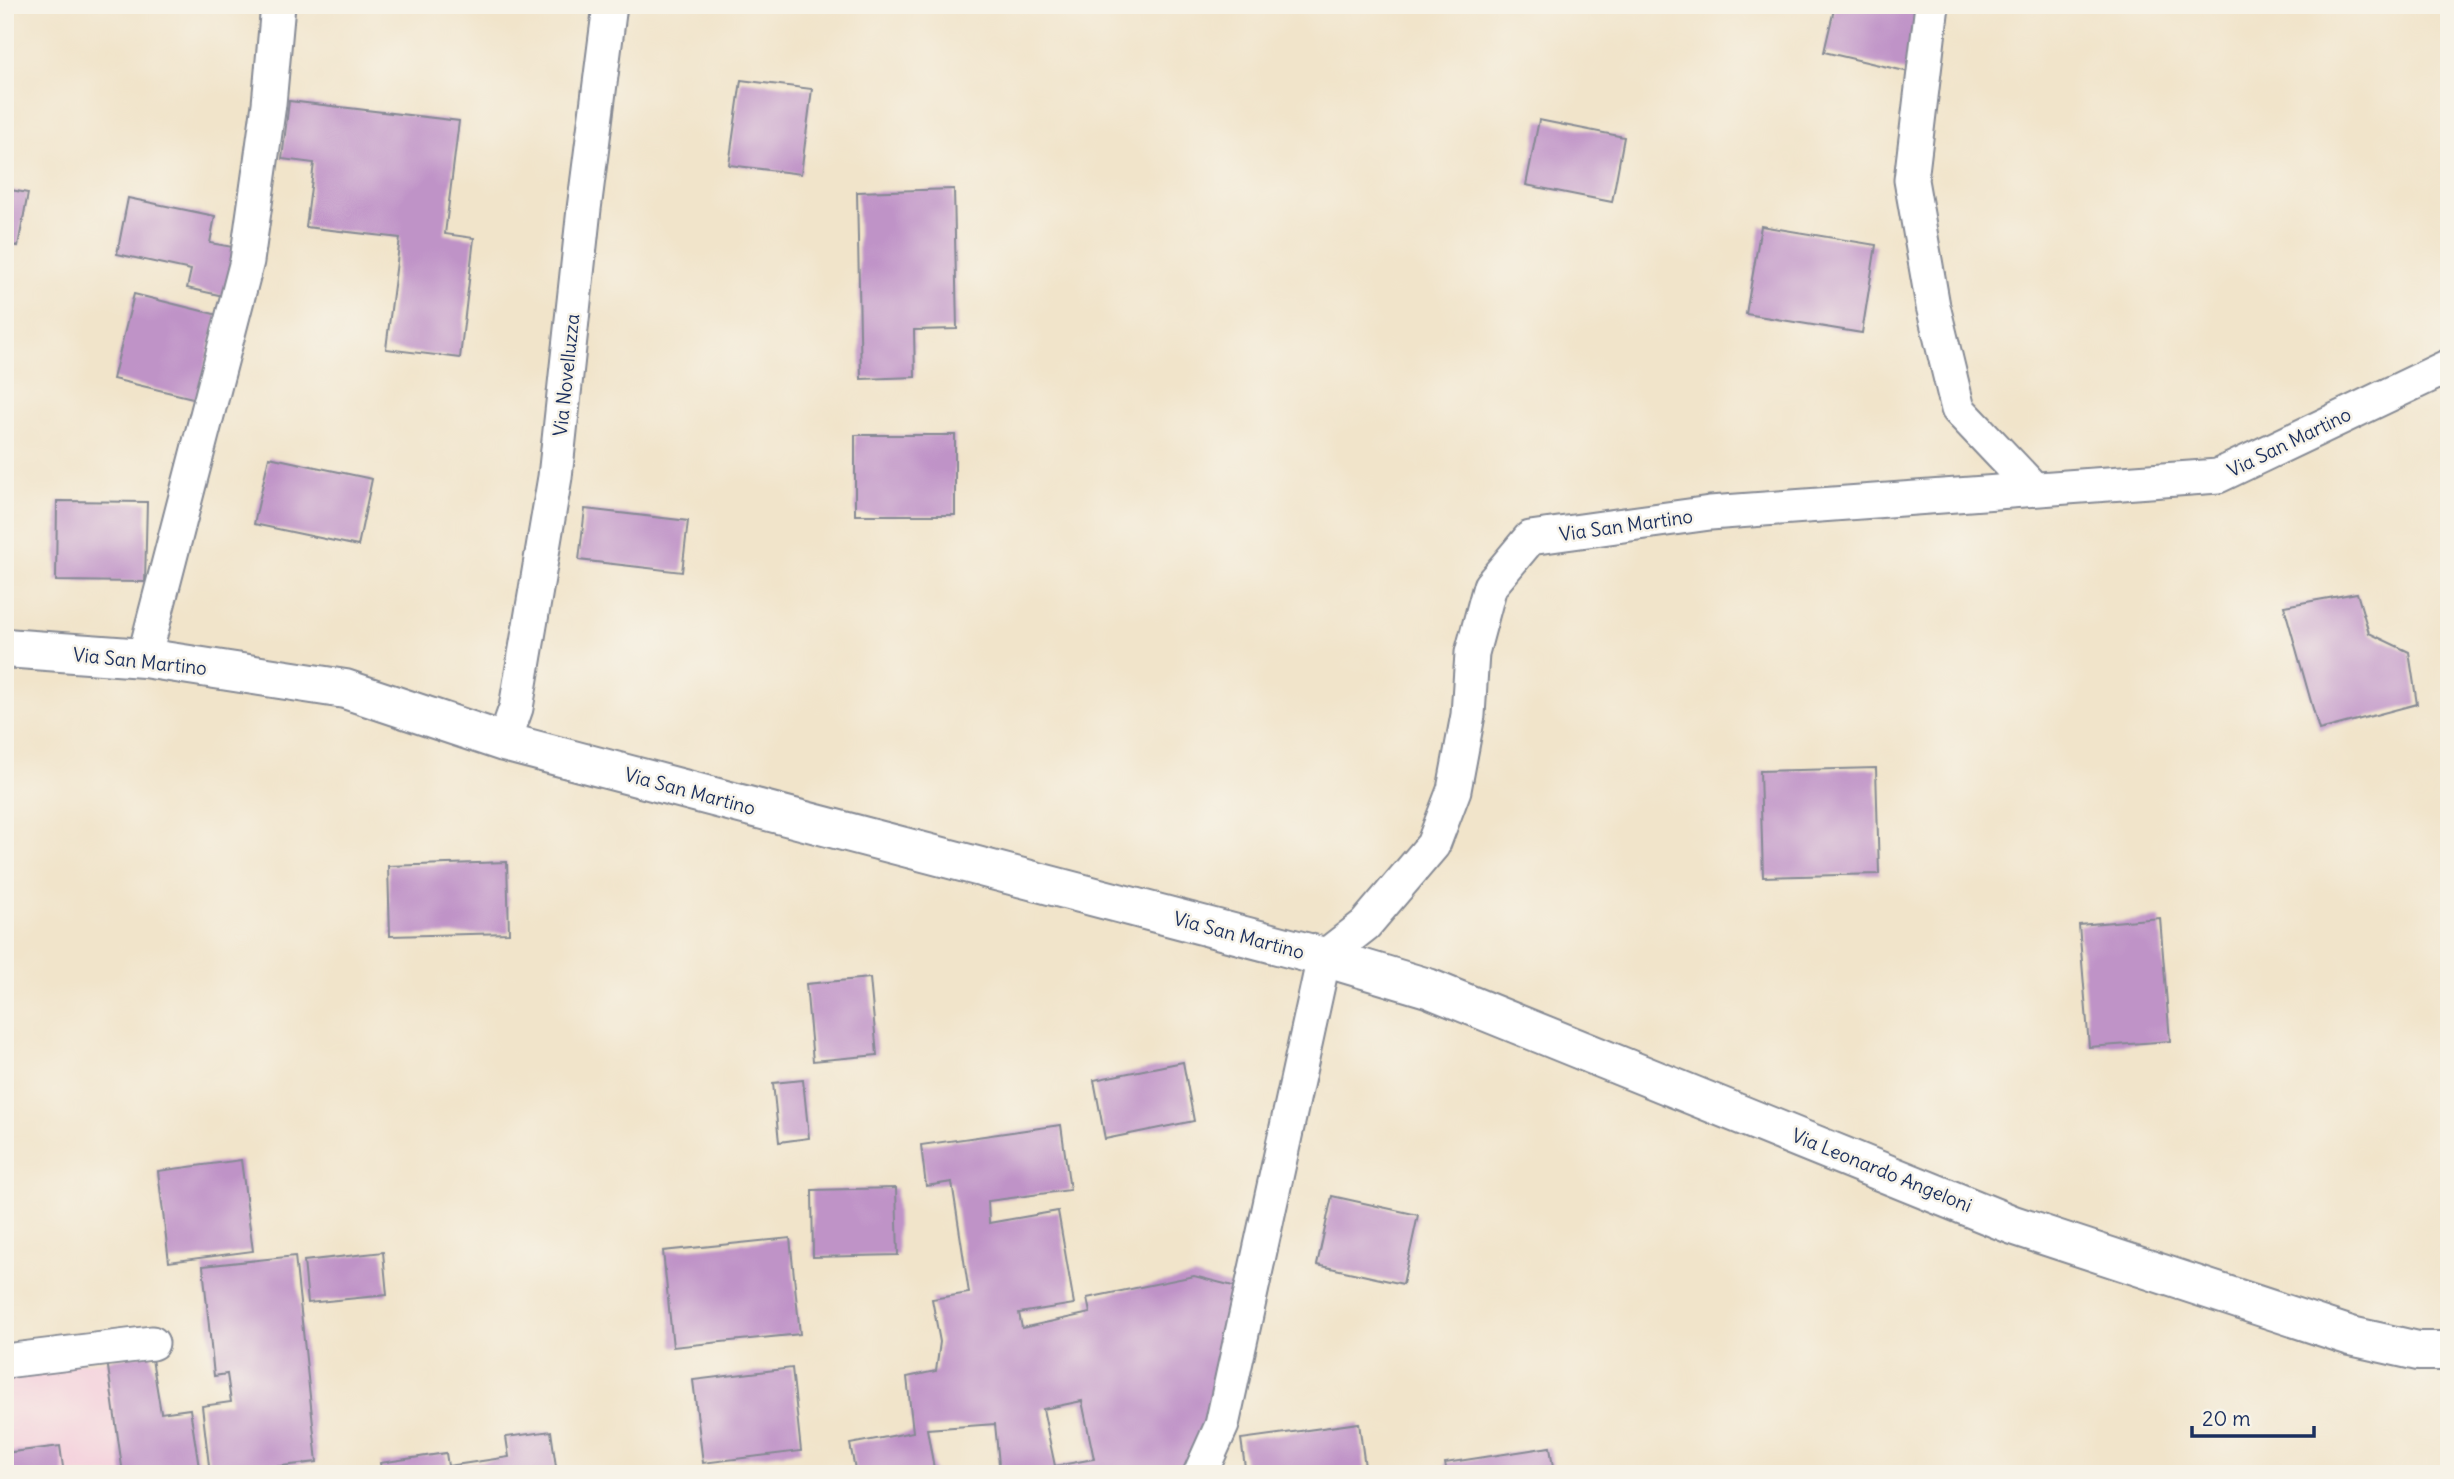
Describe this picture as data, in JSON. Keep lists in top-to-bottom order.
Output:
{
  "streets": {
    "street": ["Via Novelluzza", "Via San Martino", "Via Leonardo Angeloni"]
  },
  "crossings": [
    ["Via Novelluzza", "Via San Martino"],
    ["Via San Martino", "Via Leonardo Angeloni"]
  ],
  "scale_bar": "20 m"
}
